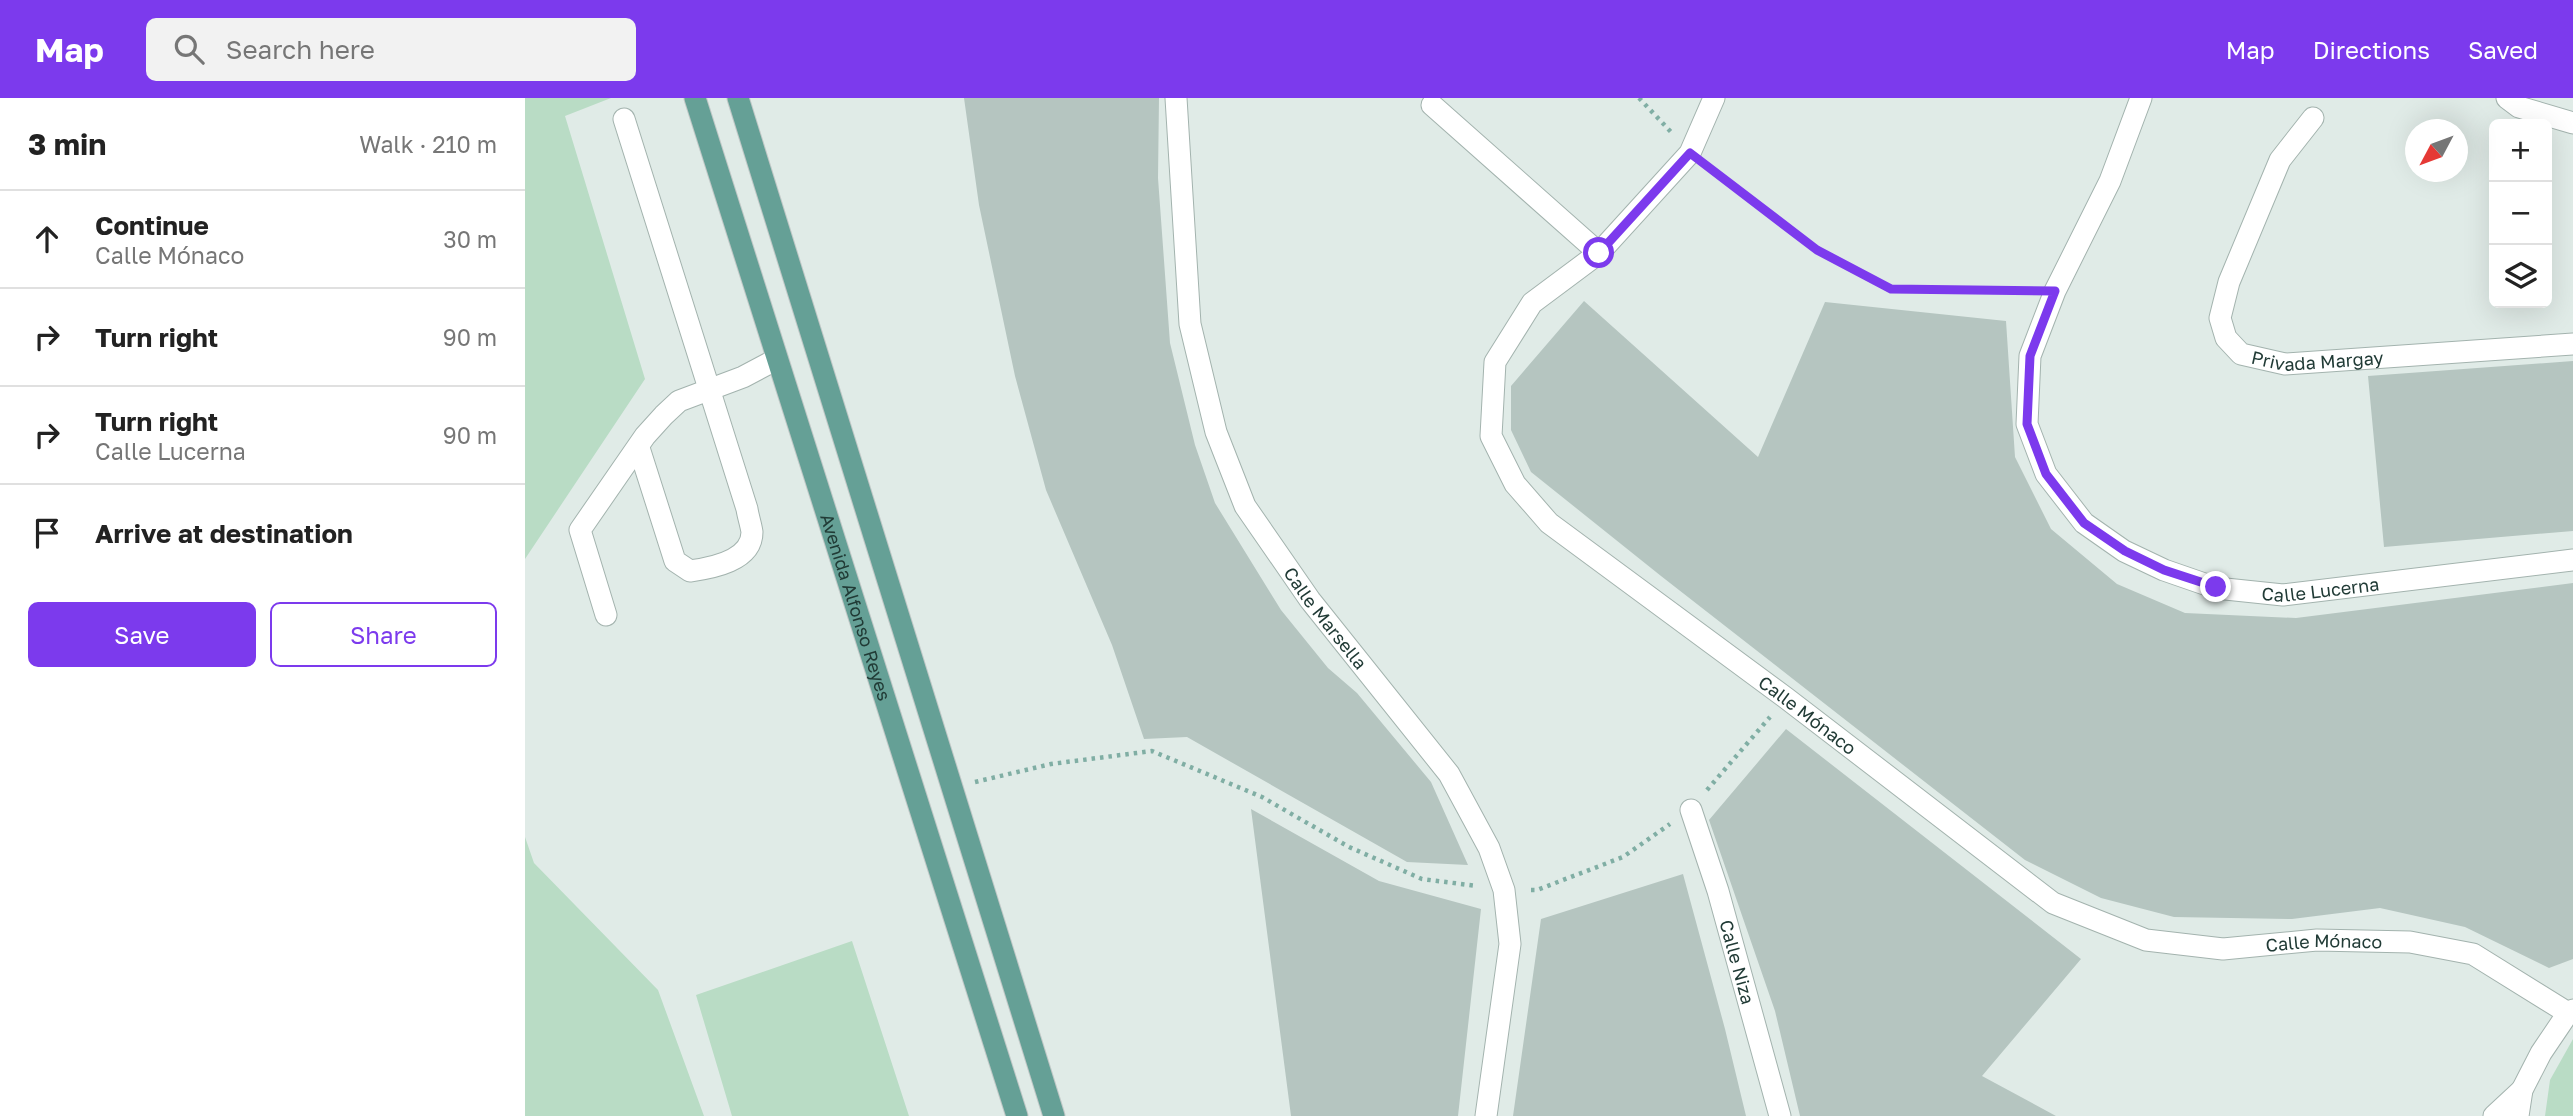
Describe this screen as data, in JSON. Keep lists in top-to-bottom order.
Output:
{
  "streets": {
    "main road": ["Avenida Alfonso Reyes"],
    "street": [
      "Privada Margay",
      "Calle Lucerna",
      "Calle Marsella",
      "Calle Mónaco",
      "Calle Niza"
    ]
  },
  "north": "bottom left",
  "page": {
    "header": "Map",
    "search": "Search here",
    "nav": ["Map", "Directions", "Saved"],
    "heading": ["3 min", "Walk · 210 m"],
    "map_buttons": ["+", "−"],
    "list": [
      ["Continue", "Calle Mónaco", "30 m"],
      ["Turn right", "90 m"],
      ["Turn right", "Calle Lucerna", "90 m"],
      "Arrive at destination"
    ],
    "buttons": ["Save", "Share"]
  }
}
